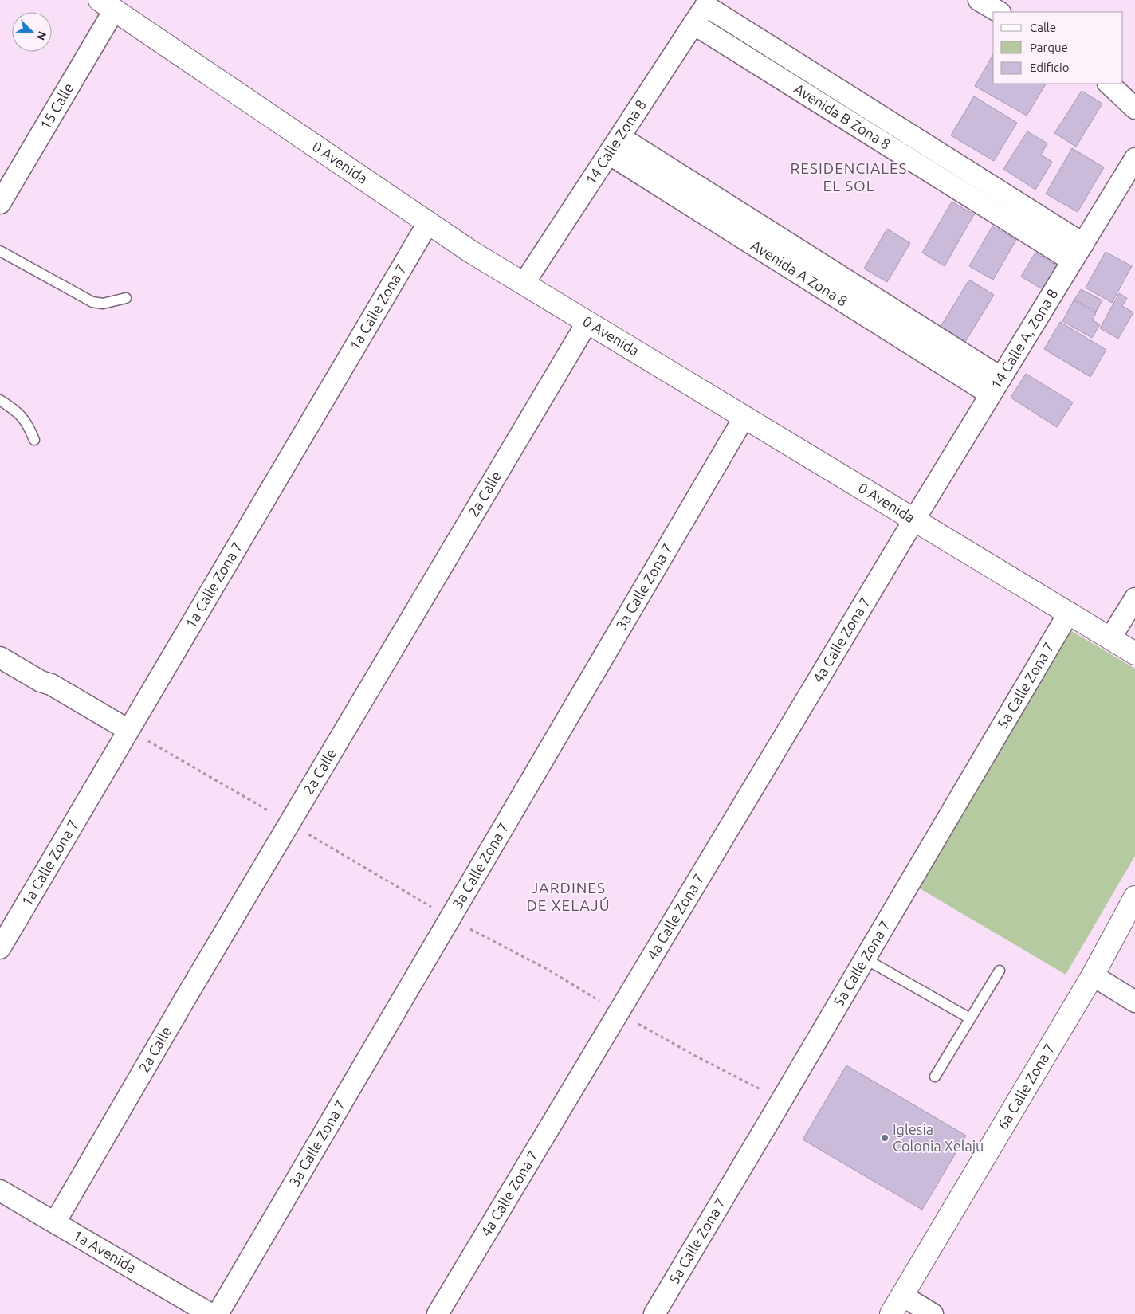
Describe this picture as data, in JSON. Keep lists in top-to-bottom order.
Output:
{
  "streets": {
    "street": [
      "15 Calle",
      "Avenida B Zona 8",
      "14 Calle Zona 8",
      "0 Avenida",
      "Avenida A Zona 8",
      "1a Calle Zona 7",
      "14 Calle A, Zona 8",
      "2a Calle",
      "3a Calle Zona 7",
      "4a Calle Zona 7",
      "5a Calle Zona 7",
      "6a Calle Zona 7",
      "1a Avenida"
    ]
  },
  "crossings": [
    ["15 Calle", "0 Avenida"],
    ["Avenida B Zona 8", "14 Calle Zona 8"],
    ["Avenida B Zona 8", "14 Calle A, Zona 8"],
    ["14 Calle Zona 8", "0 Avenida"],
    ["14 Calle Zona 8", "Avenida A Zona 8"],
    ["0 Avenida", "1a Calle Zona 7"],
    ["0 Avenida", "14 Calle A, Zona 8"],
    ["0 Avenida", "2a Calle"],
    ["0 Avenida", "3a Calle Zona 7"],
    ["0 Avenida", "4a Calle Zona 7"],
    ["0 Avenida", "5a Calle Zona 7"],
    ["Avenida A Zona 8", "14 Calle A, Zona 8"],
    ["14 Calle A, Zona 8", "4a Calle Zona 7"],
    ["2a Calle", "1a Avenida"]
  ],
  "districts": ["RESIDENCIALES EL SOL", "JARDINES DE XELAJÚ"],
  "places": ["Iglesia Colonia Xelaju"],
  "legend": ["Calle", "Parque", "Edificio"],
  "north": "bottom right"
}
